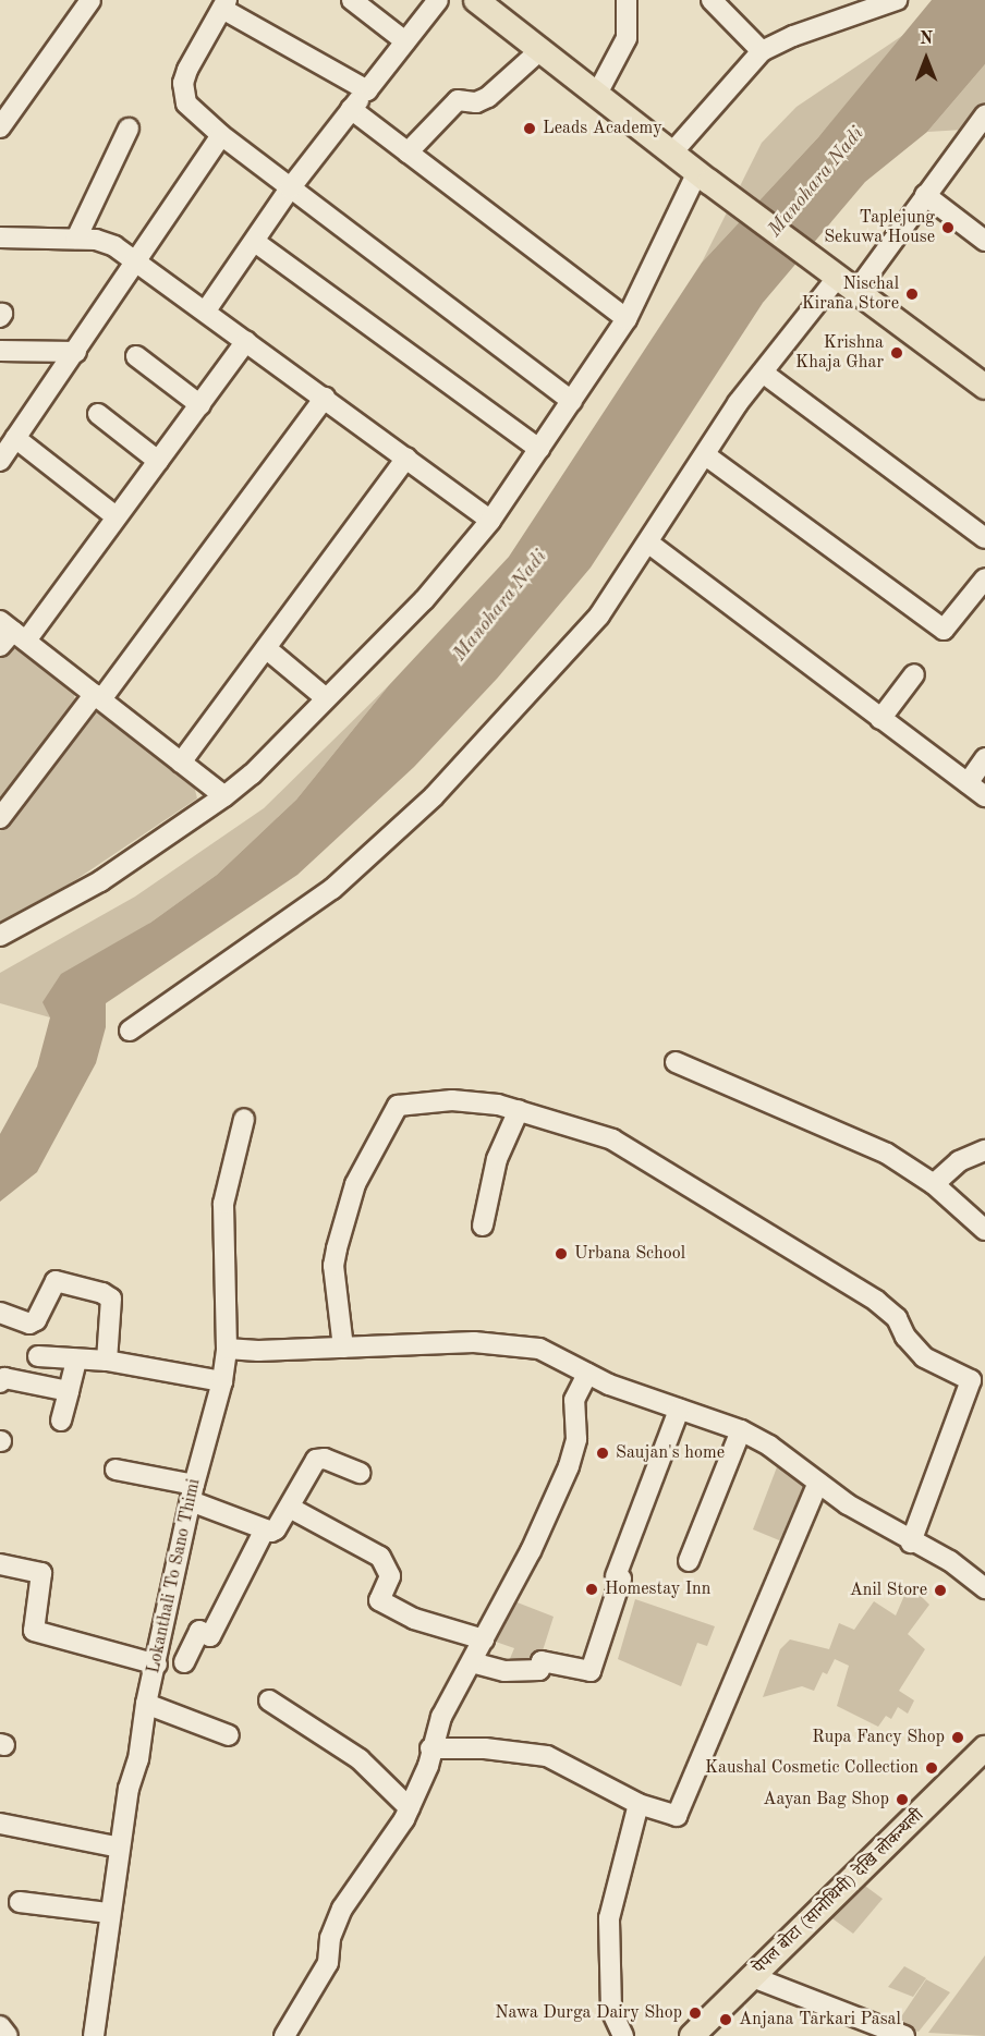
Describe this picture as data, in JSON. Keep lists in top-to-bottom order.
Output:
{
  "streets": {
    "main road": ["पेपल बोटा (सानोथिमी) देखि लोकन्थली"],
    "street": ["Lokanthali To Sano Thimi"]
  },
  "water": ["Manohara Nadi"],
  "places": [
    "Leads Academy",
    "Taplejung Sekuwa House",
    "Nischal Kirana Store",
    "Krishna Khaja Ghar",
    "Urbana School",
    "Saujan's home",
    "Homestay Inn",
    "Anil Store",
    "Rupa Fancy Shop",
    "Kaushal Cosmetic Collection",
    "Aayan Bag Shop",
    "Nawa Durga Dairy Shop",
    "Anjana Tarkari Pasal"
  ],
  "north": "top"
}
